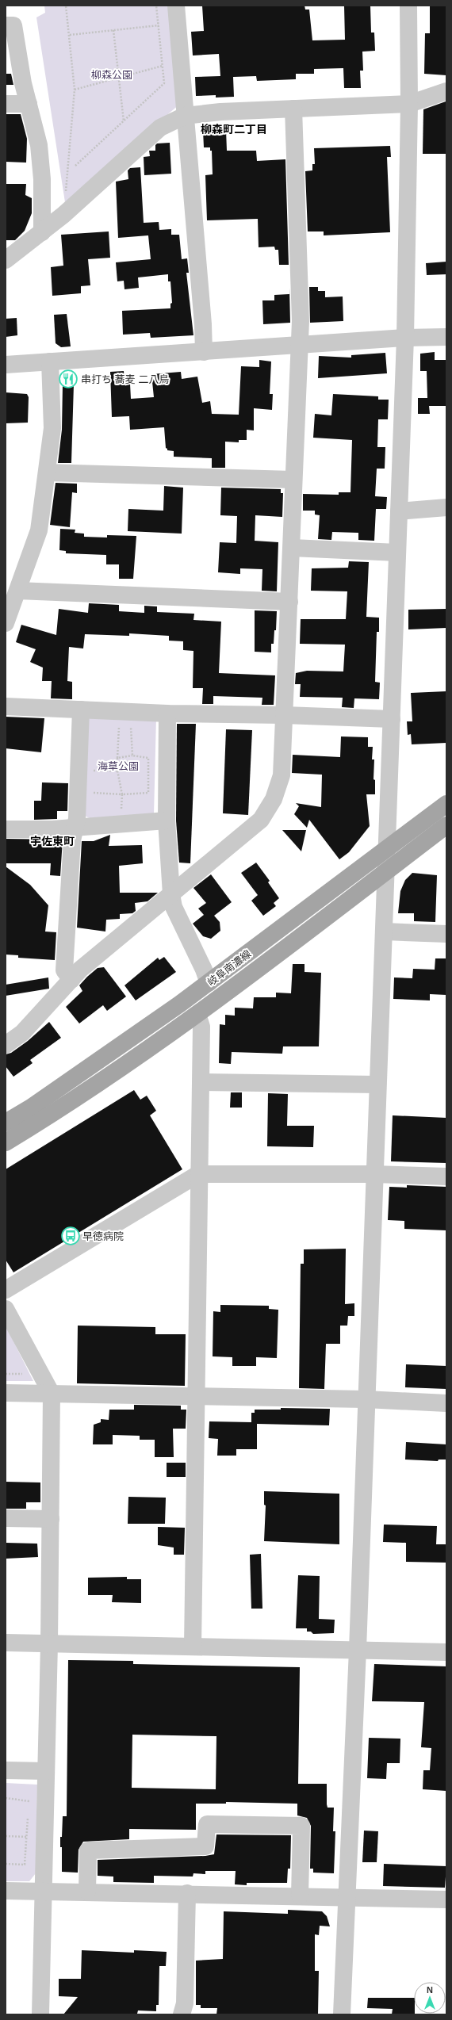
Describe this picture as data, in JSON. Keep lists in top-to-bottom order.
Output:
{
  "streets": {
    "main road": ["岐阜南濃線"]
  },
  "districts": ["柳森町二丁目", "宇佐東町"],
  "parks": ["柳森公園", "海草公園"],
  "places": {
    "restaurant": ["串打ち 蕎麦 二八鳥"],
    "bus stop": ["早徳病院"]
  },
  "north": "top"
}
